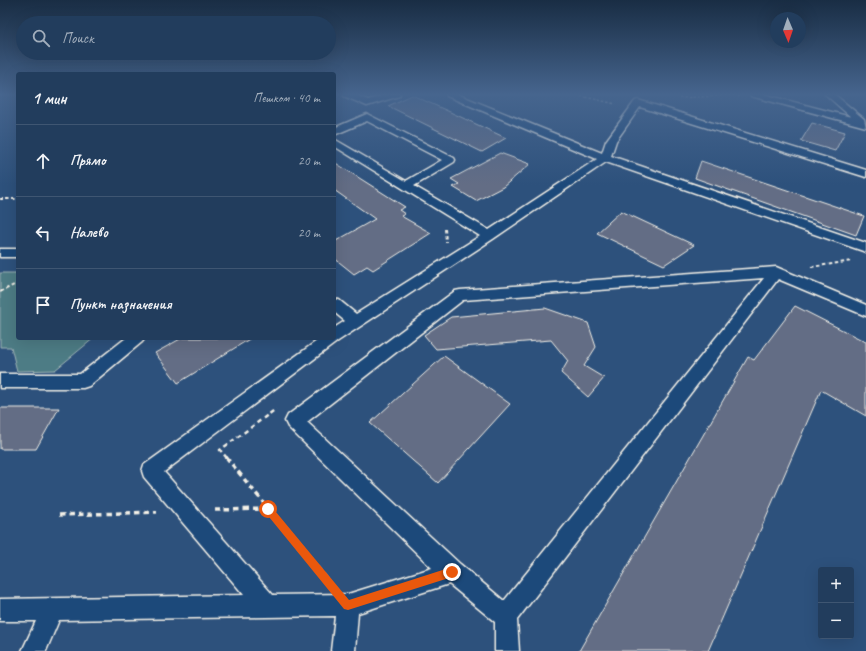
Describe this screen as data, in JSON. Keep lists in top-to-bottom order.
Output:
{
  "north": "bottom",
  "page": {
    "search": "Поиск",
    "heading": ["1 мин", "Пешком · 40 m"],
    "list": [
      ["Прямо", "20 m"],
      ["Налево", "20 m"],
      "Пункт назначения"
    ],
    "map_buttons": ["+", "−"]
  }
}
